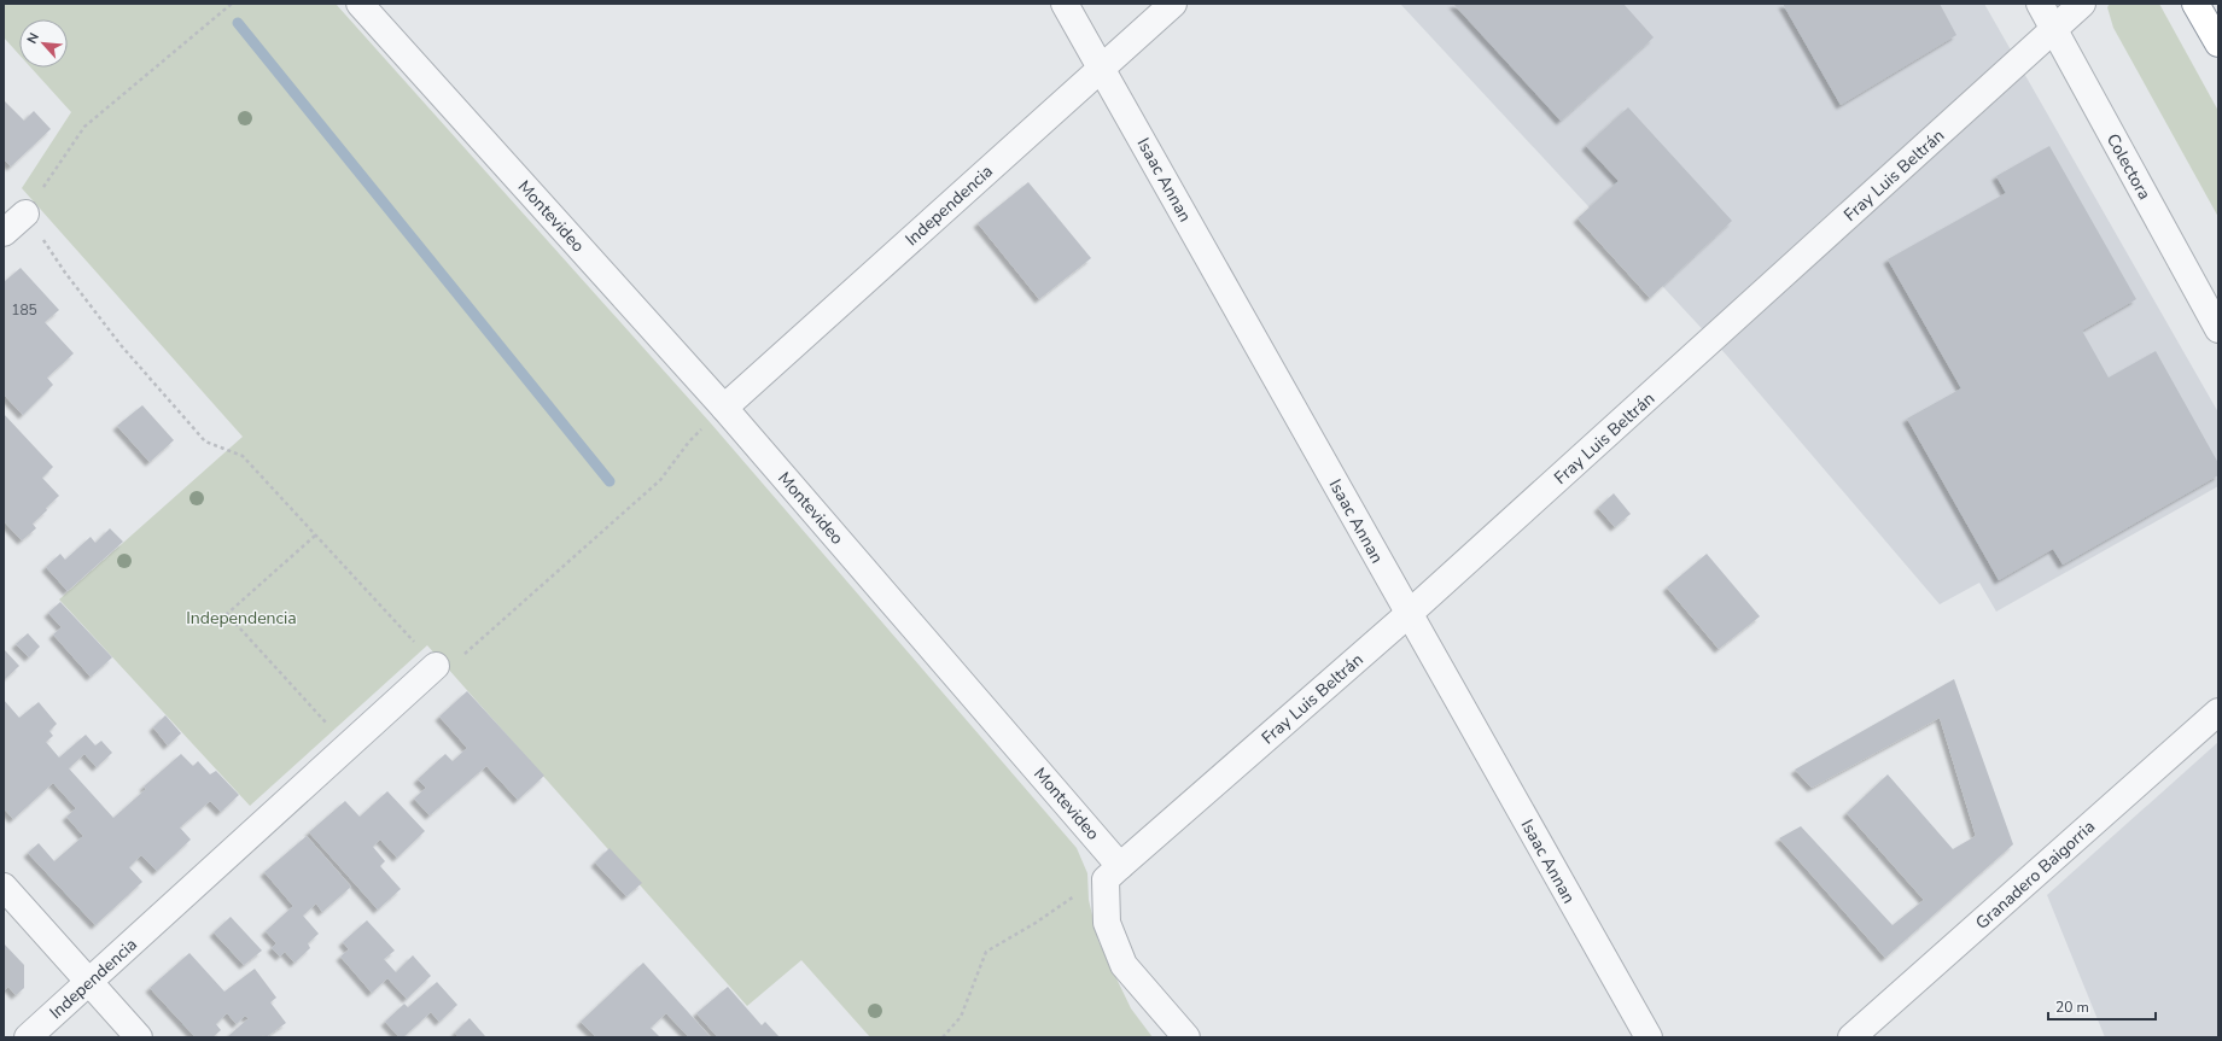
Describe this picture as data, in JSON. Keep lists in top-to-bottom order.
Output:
{
  "streets": {
    "street": [
      "Colectora",
      "Fray Luis Beltrán",
      "Isaac Annan",
      "Independencia",
      "Montevideo",
      "Granadero Baigorria"
    ]
  },
  "crossings": [
    ["Colectora", "Fray Luis Beltrán"],
    ["Fray Luis Beltrán", "Isaac Annan"],
    ["Fray Luis Beltrán", "Montevideo"],
    ["Isaac Annan", "Independencia"],
    ["Independencia", "Montevideo"]
  ],
  "parks": ["Independencia"],
  "house_numbers": ["185"],
  "scale_bar": "20 m",
  "north": "top left"
}
